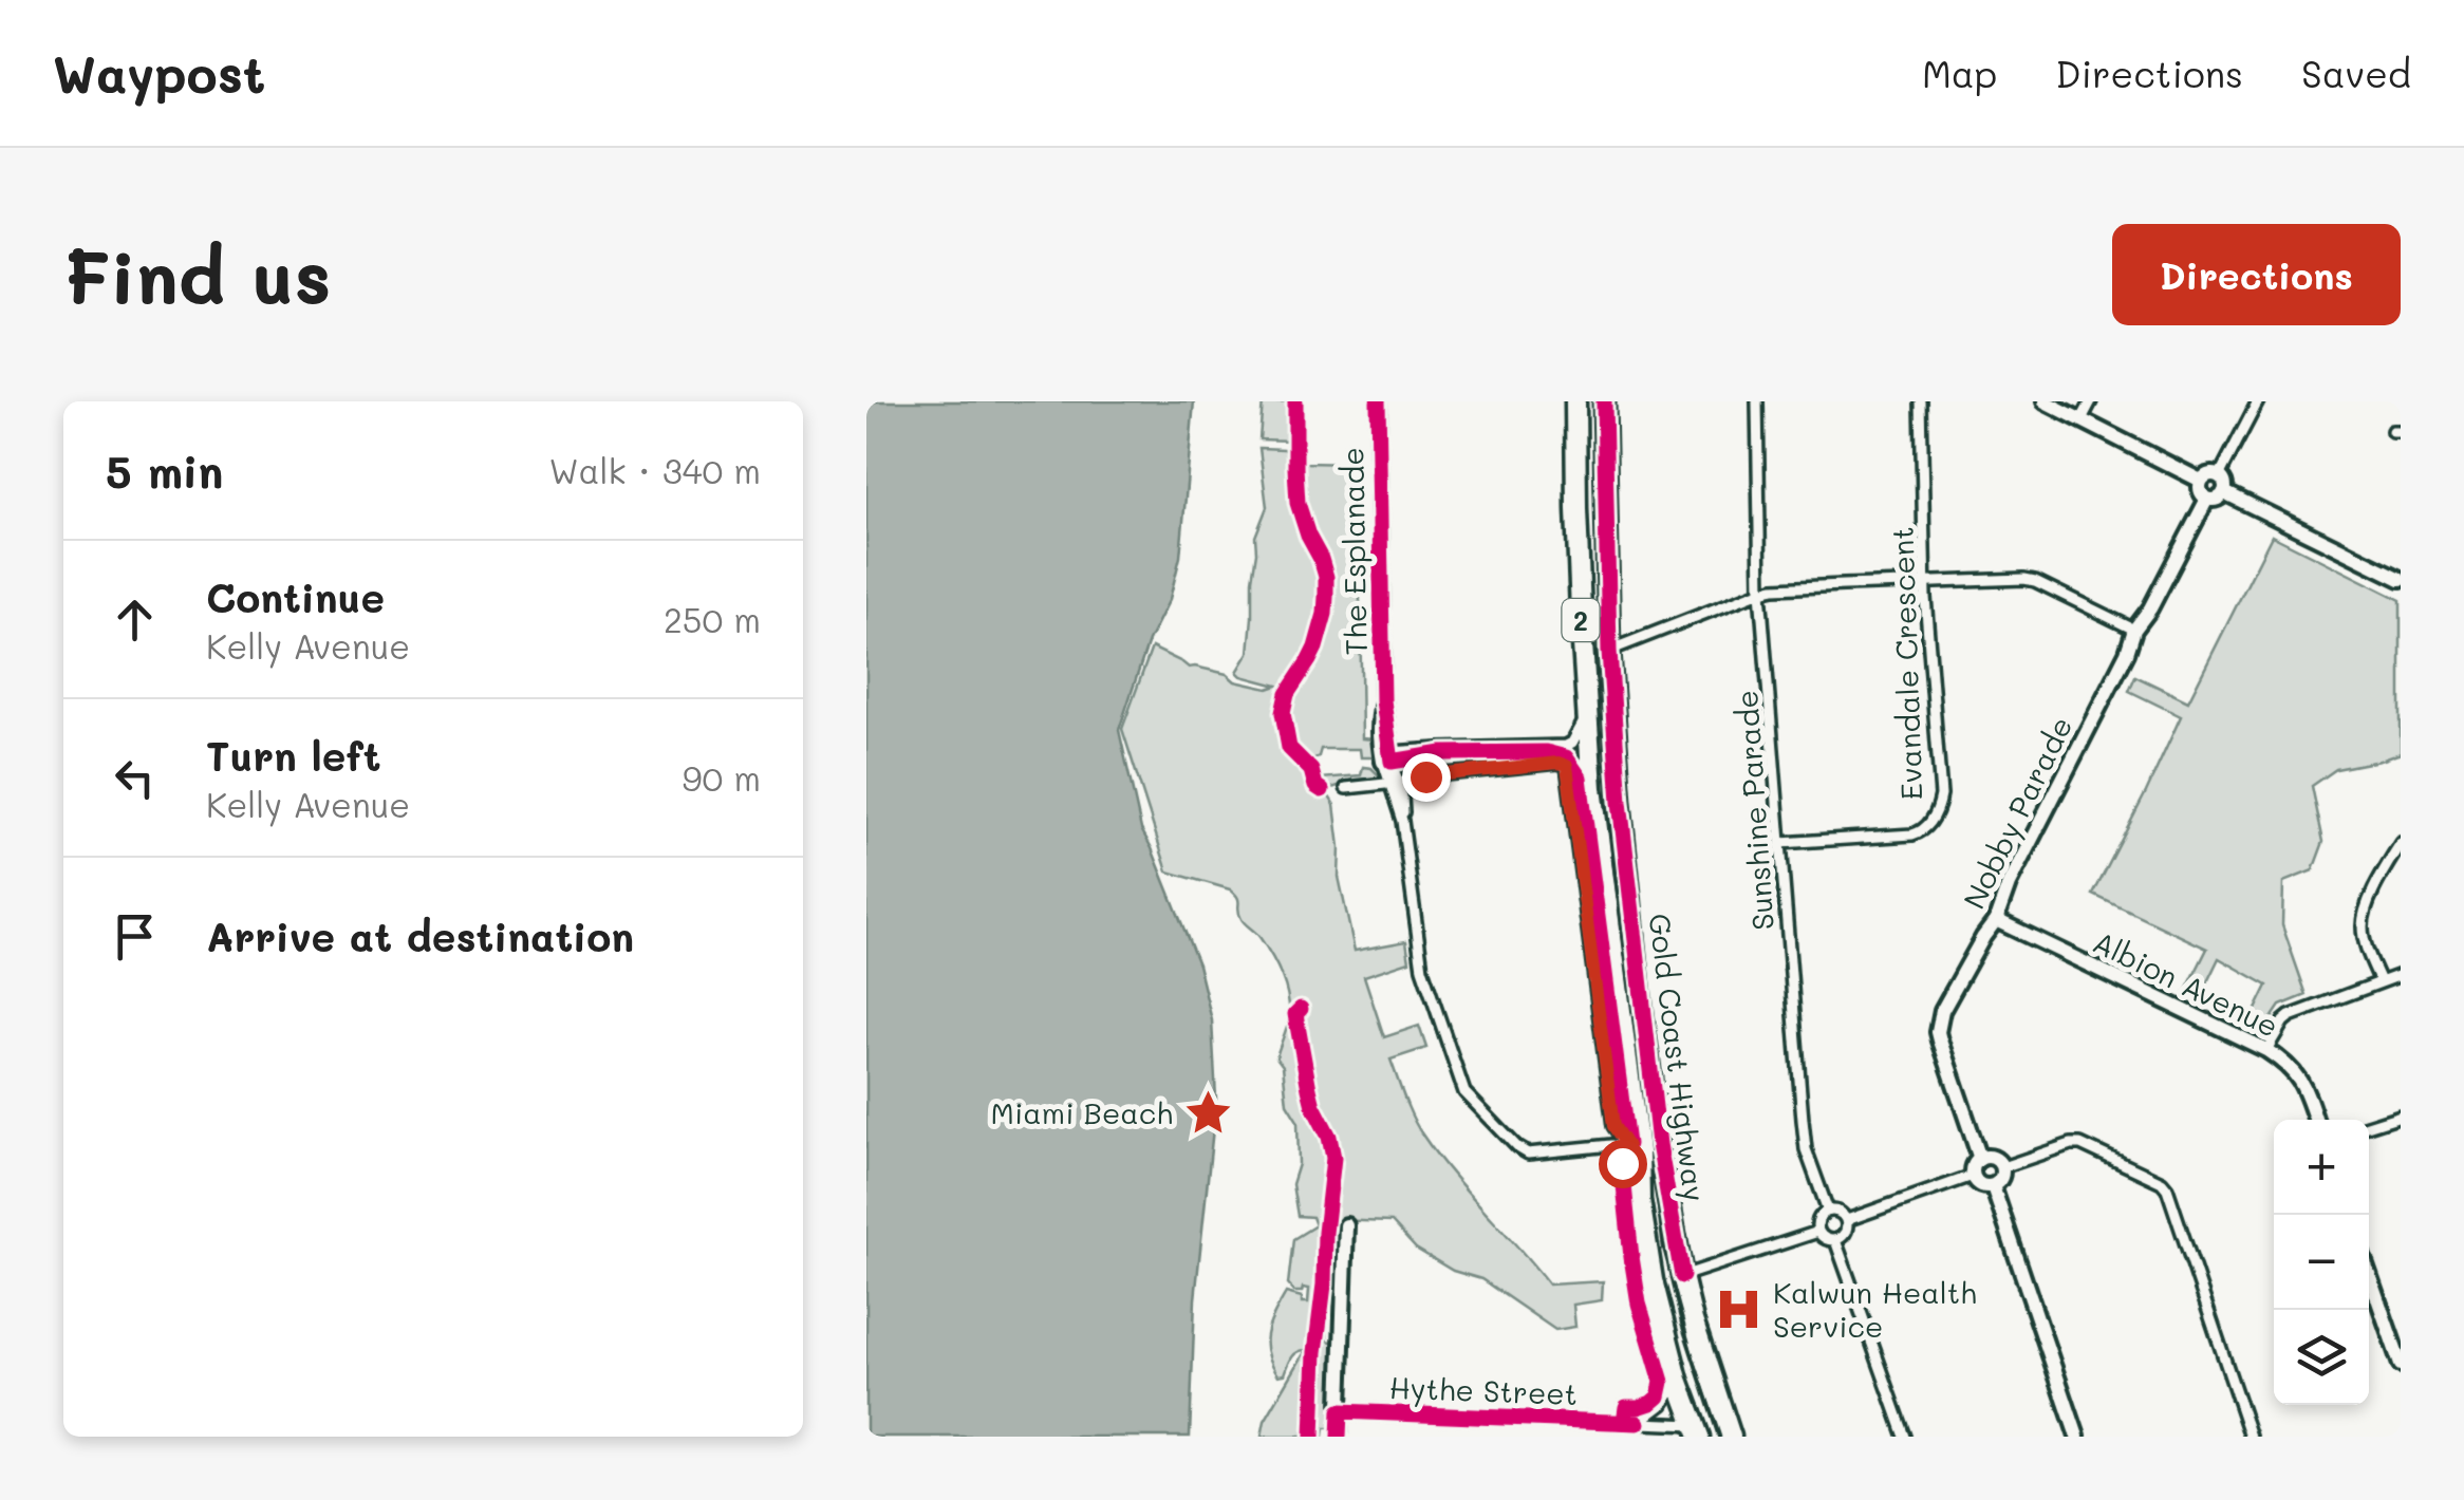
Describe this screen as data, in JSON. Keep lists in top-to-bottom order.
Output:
{
  "streets": {
    "highway": ["2", "Gold Coast Highway"],
    "street": [
      "The Esplanade",
      "Evandale Crescent",
      "Sunshine Parade",
      "Nobby Parade",
      "Albion Avenue",
      "Hythe Street"
    ]
  },
  "crossings": [
    ["Evandale Crescent", "Sunshine Parade"],
    ["Nobby Parade", "Albion Avenue"],
    ["Gold Coast Highway", "Hythe Street"]
  ],
  "places": {
    "place": ["Miami Beach"],
    "hospital": ["Kalwun Health Service"]
  },
  "page": {
    "header": "Waypost",
    "nav": ["Map", "Directions", "Saved"],
    "buttons": "Directions",
    "title": "Find us",
    "heading": ["5 min", "Walk · 340 m"],
    "list": [
      ["Continue", "Kelly Avenue", "250 m"],
      ["Turn left", "Kelly Avenue", "90 m"],
      "Arrive at destination"
    ],
    "map_buttons": ["+", "−"]
  }
}
